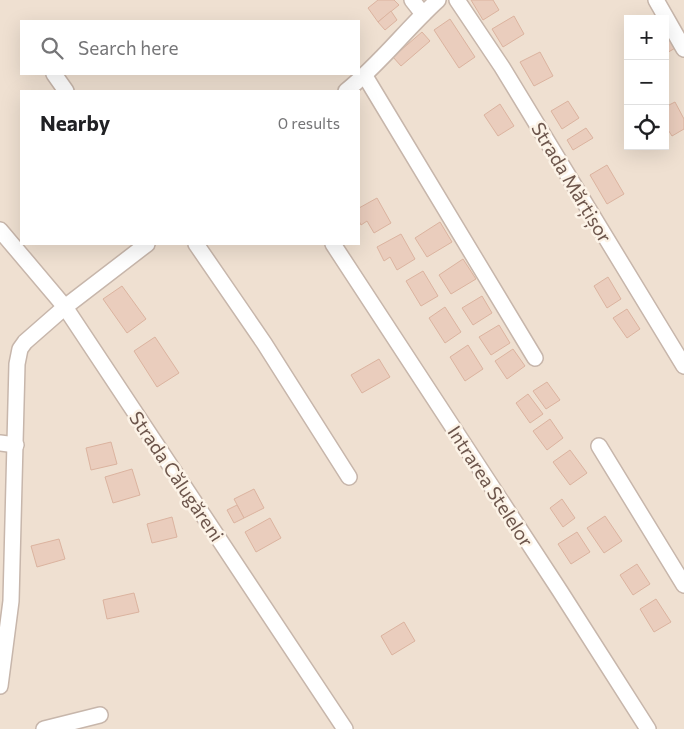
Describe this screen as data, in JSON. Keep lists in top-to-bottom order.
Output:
{
  "streets": {
    "street": ["Strada Mărțișor", "Strada Călugăreni", "Intrarea Stelelor"]
  },
  "page": {
    "map_buttons": ["+", "−"],
    "search": "Search here",
    "heading": ["Nearby", "0 results"]
  }
}
